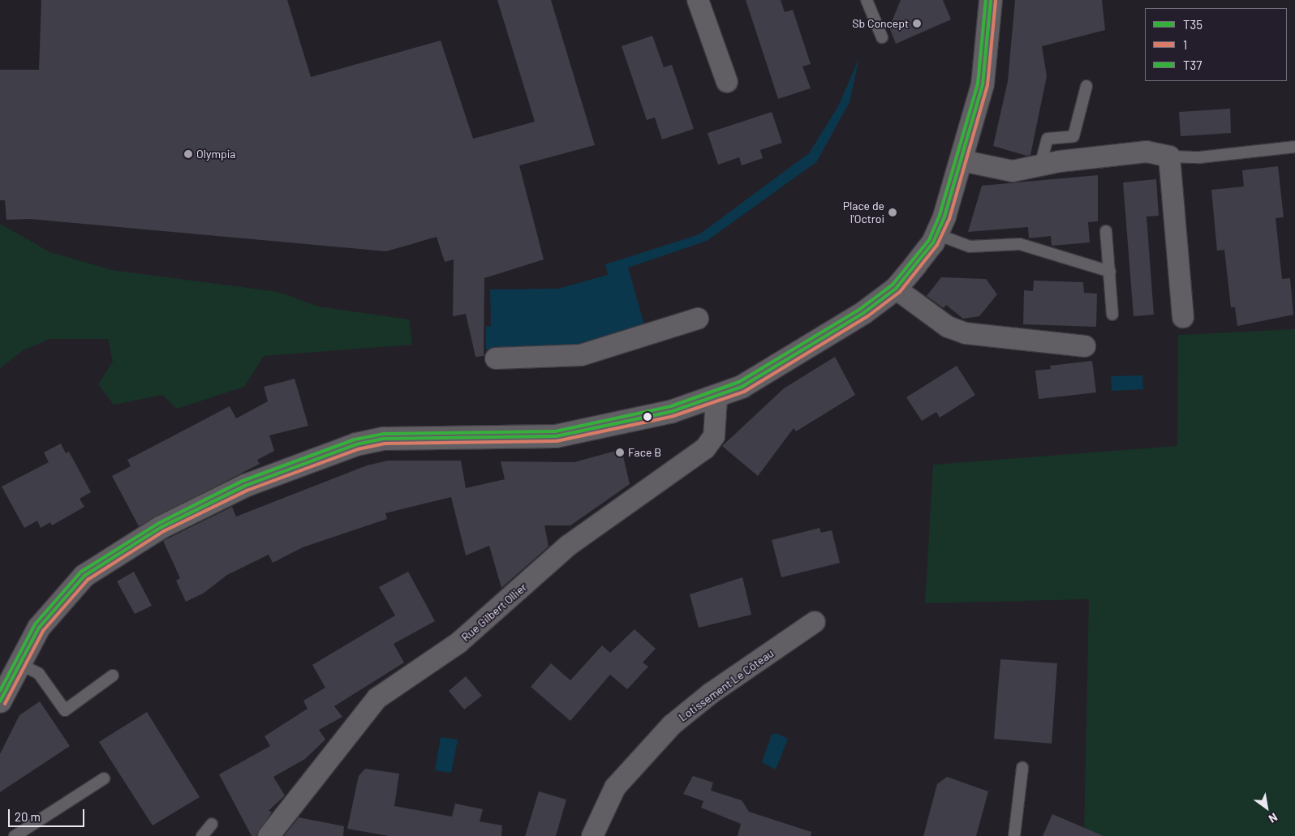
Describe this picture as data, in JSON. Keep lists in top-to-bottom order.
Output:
{
  "streets": {
    "street": ["Rue Gilbert Ollier", "Lotissement Le Côteau"]
  },
  "places": [
    "Sb Concept",
    "Olympia",
    "Place de l'Octroi",
    "Face B"
  ],
  "lines": ["transit line T35", "transit line T37", "transit line 1"],
  "legend": ["T35", "1", "T37"],
  "scale_bar": "20 m",
  "north": "bottom right"
}
